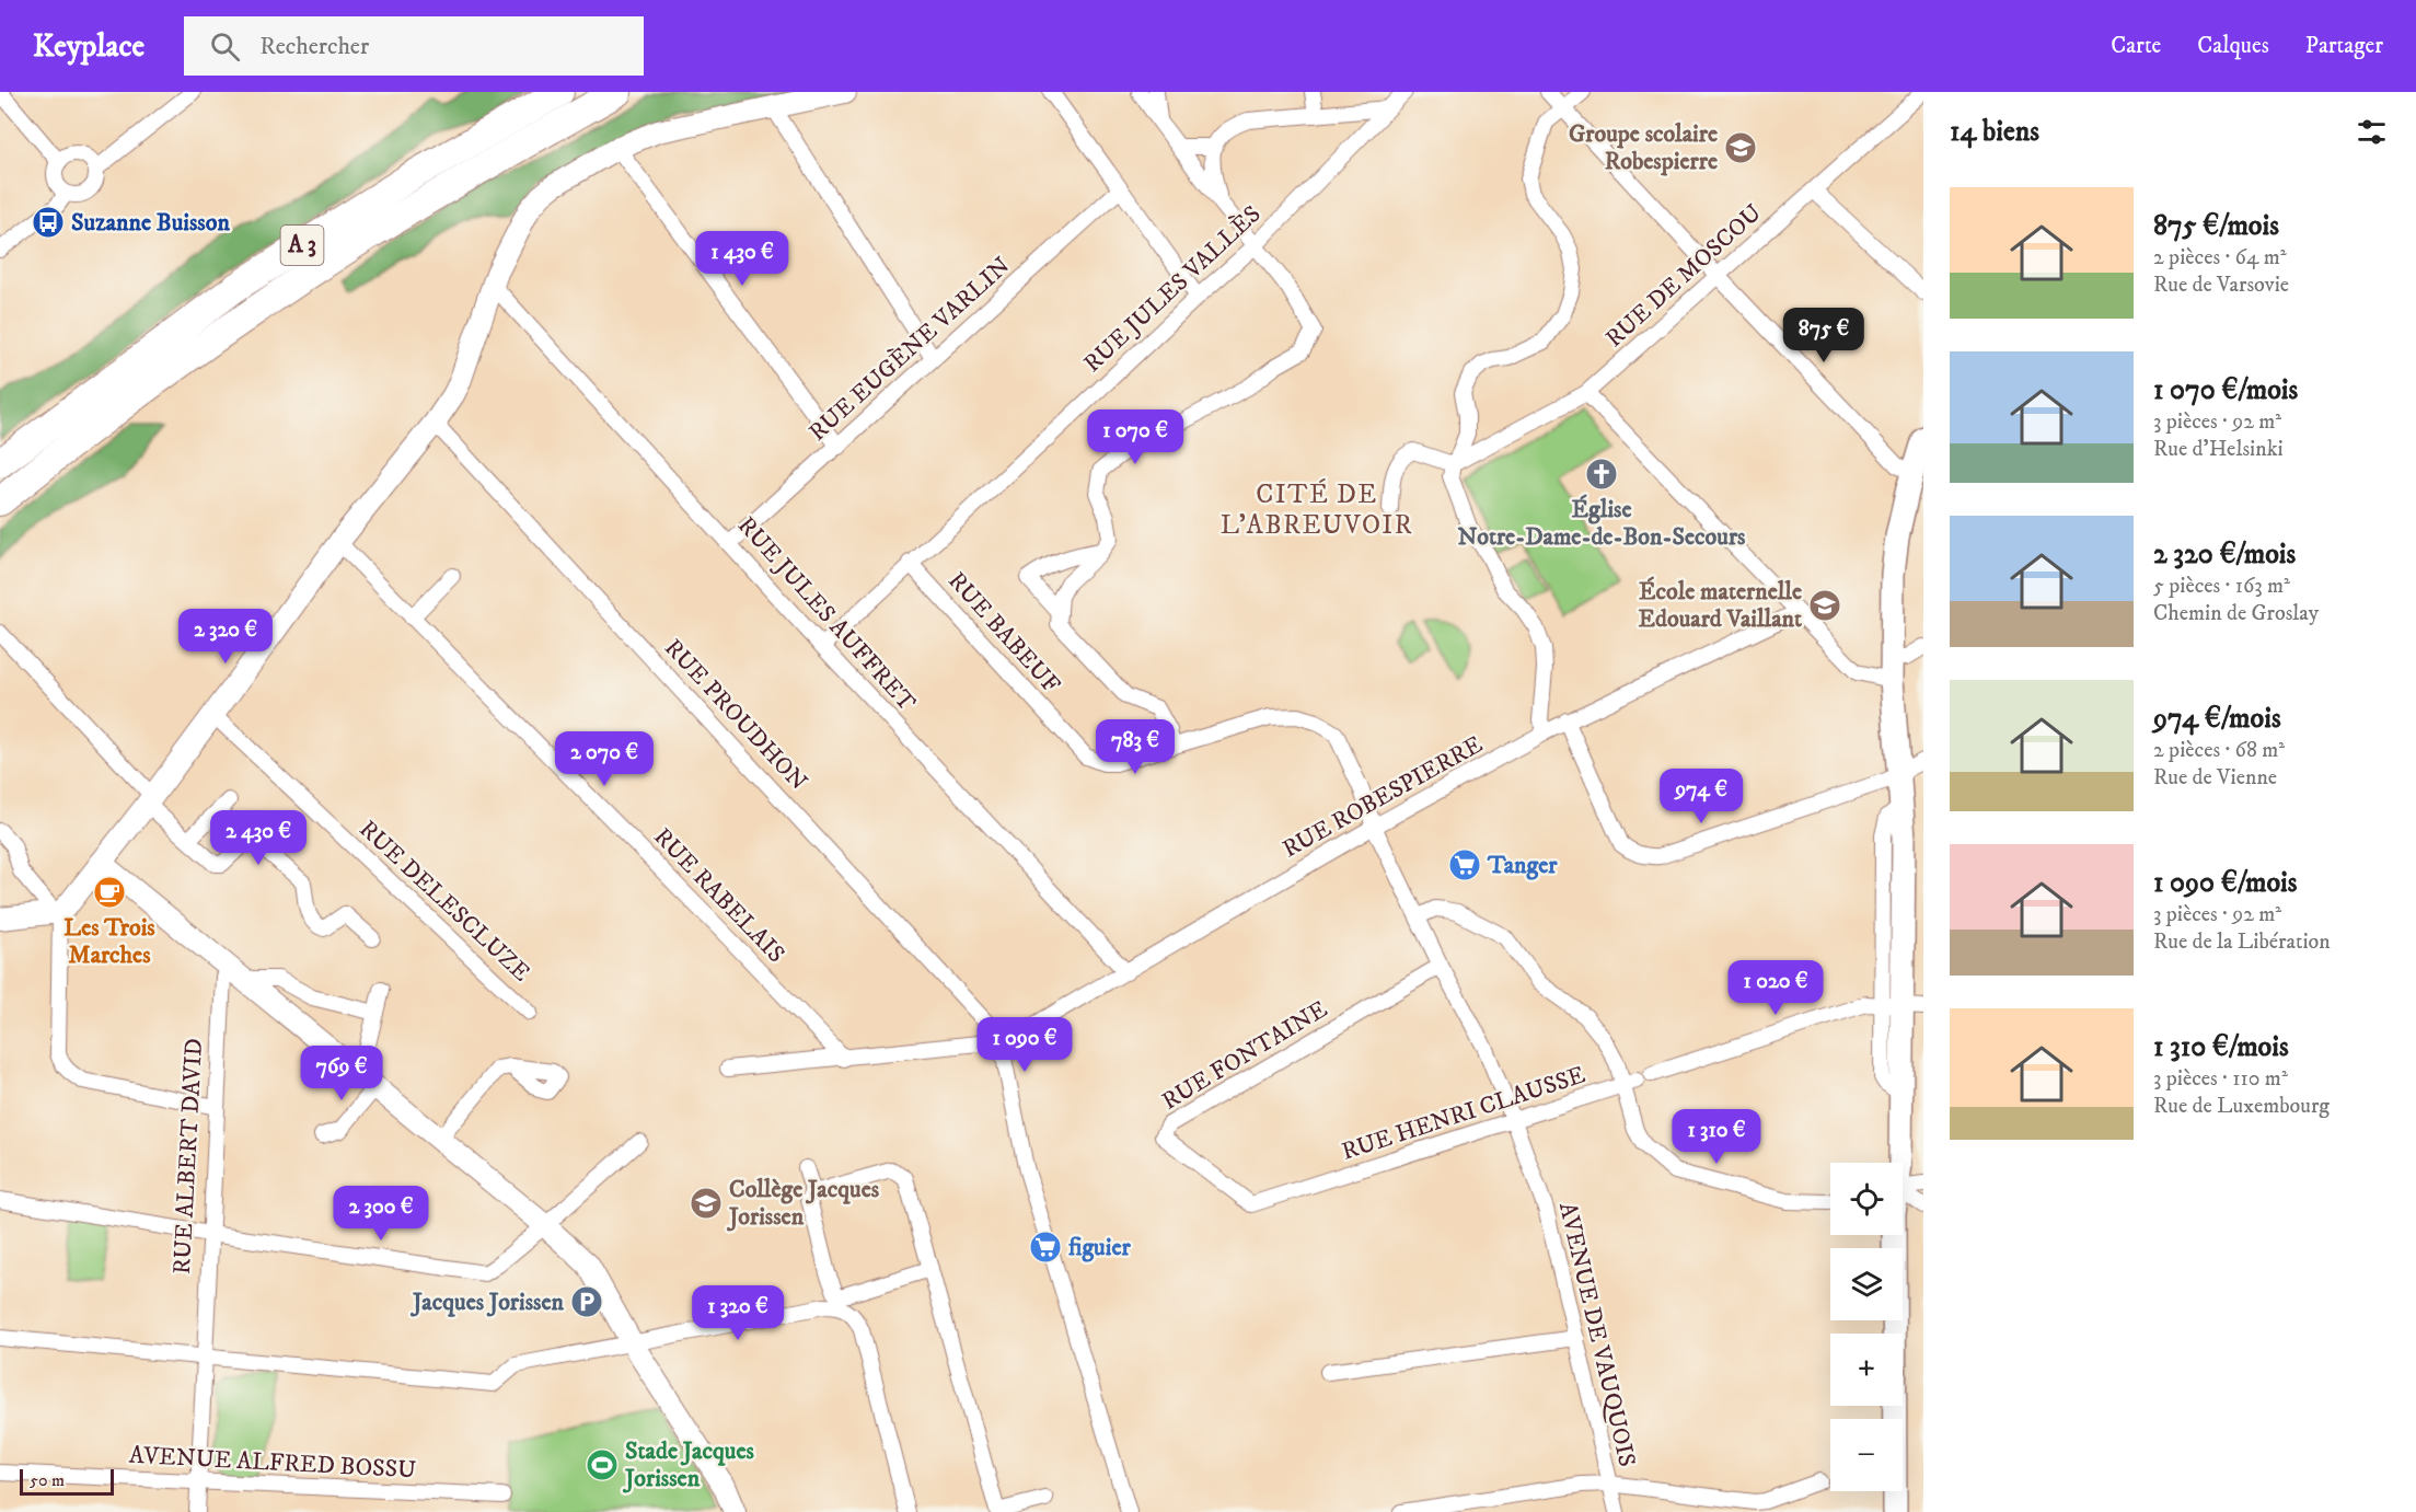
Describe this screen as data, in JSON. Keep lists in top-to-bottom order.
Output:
{
  "streets": {
    "highway": ["A 3"],
    "street": [
      "RUE DE MOSCOU",
      "RUE JULES VALLÈS",
      "RUE EUGÈNE VARLIN",
      "RUE JULES AUFFRET",
      "RUE BABEUF",
      "RUE PROUDHON",
      "RUE ROBESPIERRE",
      "RUE RABELAIS",
      "RUE DELESCLUZE",
      "RUE FONTAINE",
      "RUE HENRI CLAUSSE",
      "RUE ALBERT DAVID",
      "AVENUE DE VAUQUOIS",
      "AVENUE ALFRED BOSSU"
    ]
  },
  "crossings": [
    ["RUE JULES VALLÈS", "RUE JULES AUFFRET"],
    ["RUE JULES VALLÈS", "RUE BABEUF"],
    ["RUE EUGÈNE VARLIN", "RUE JULES AUFFRET"],
    ["RUE JULES AUFFRET", "RUE ROBESPIERRE"],
    ["RUE BABEUF", "RUE ROBESPIERRE"],
    ["RUE BABEUF", "RUE FONTAINE"],
    ["RUE BABEUF", "AVENUE DE VAUQUOIS"],
    ["RUE PROUDHON", "RUE ROBESPIERRE"],
    ["RUE FONTAINE", "RUE HENRI CLAUSSE"],
    ["RUE FONTAINE", "AVENUE DE VAUQUOIS"],
    ["RUE HENRI CLAUSSE", "AVENUE DE VAUQUOIS"],
    ["RUE ALBERT DAVID", "AVENUE ALFRED BOSSU"]
  ],
  "districts": ["CITÉ DE L'ABREUVOIR"],
  "places": {
    "school or university": ["Groupe scolaire Robespierre", "École maternelle Edouard Vaillant", "Collège Jacques Jorissen"],
    "bus stop": ["Suzanne Buisson"],
    "church": ["Église Notre-Dame-de-Bon-Secours"],
    "supermarket": ["Tanger", "figuier"],
    "cafe": ["Les Trois Marches"],
    "parking": ["Jacques Jorissen"],
    "sports": ["Stade Jacques Jorissen"]
  },
  "scale_bar": "50 m",
  "page": {
    "header": "Keyplace",
    "search": "Rechercher",
    "nav": ["Carte", "Calques", "Partager"],
    "heading": "14 biens",
    "list": [
      {
        "name": "875 €/mois",
        "note": "2 pièces · 64 m² · Rue de Varsovie"
      },
      {
        "name": "1 070 €/mois",
        "note": "3 pièces · 92 m² · Rue d'Helsinki"
      },
      {
        "name": "2 320 €/mois",
        "note": "5 pièces · 163 m² · Chemin de Groslay"
      },
      {
        "name": "974 €/mois",
        "note": "2 pièces · 68 m² · Rue de Vienne"
      },
      {
        "name": "1 090 €/mois",
        "note": "3 pièces · 92 m² · Rue de la Libération"
      },
      {
        "name": "1 310 €/mois",
        "note": "3 pièces · 110 m² · Rue de Luxembourg"
      }
    ],
    "price": [
      "1 430 €",
      "875 €",
      "1 070 €",
      "2 320 €",
      "783 €",
      "2 070 €",
      "974 €",
      "2 430 €",
      "1 020 €",
      "1 090 €",
      "769 €",
      "1 310 €",
      "2 300 €",
      "1 320 €"
    ],
    "map_buttons": ["+", "−"],
    "scale": "50 m"
  }
}
